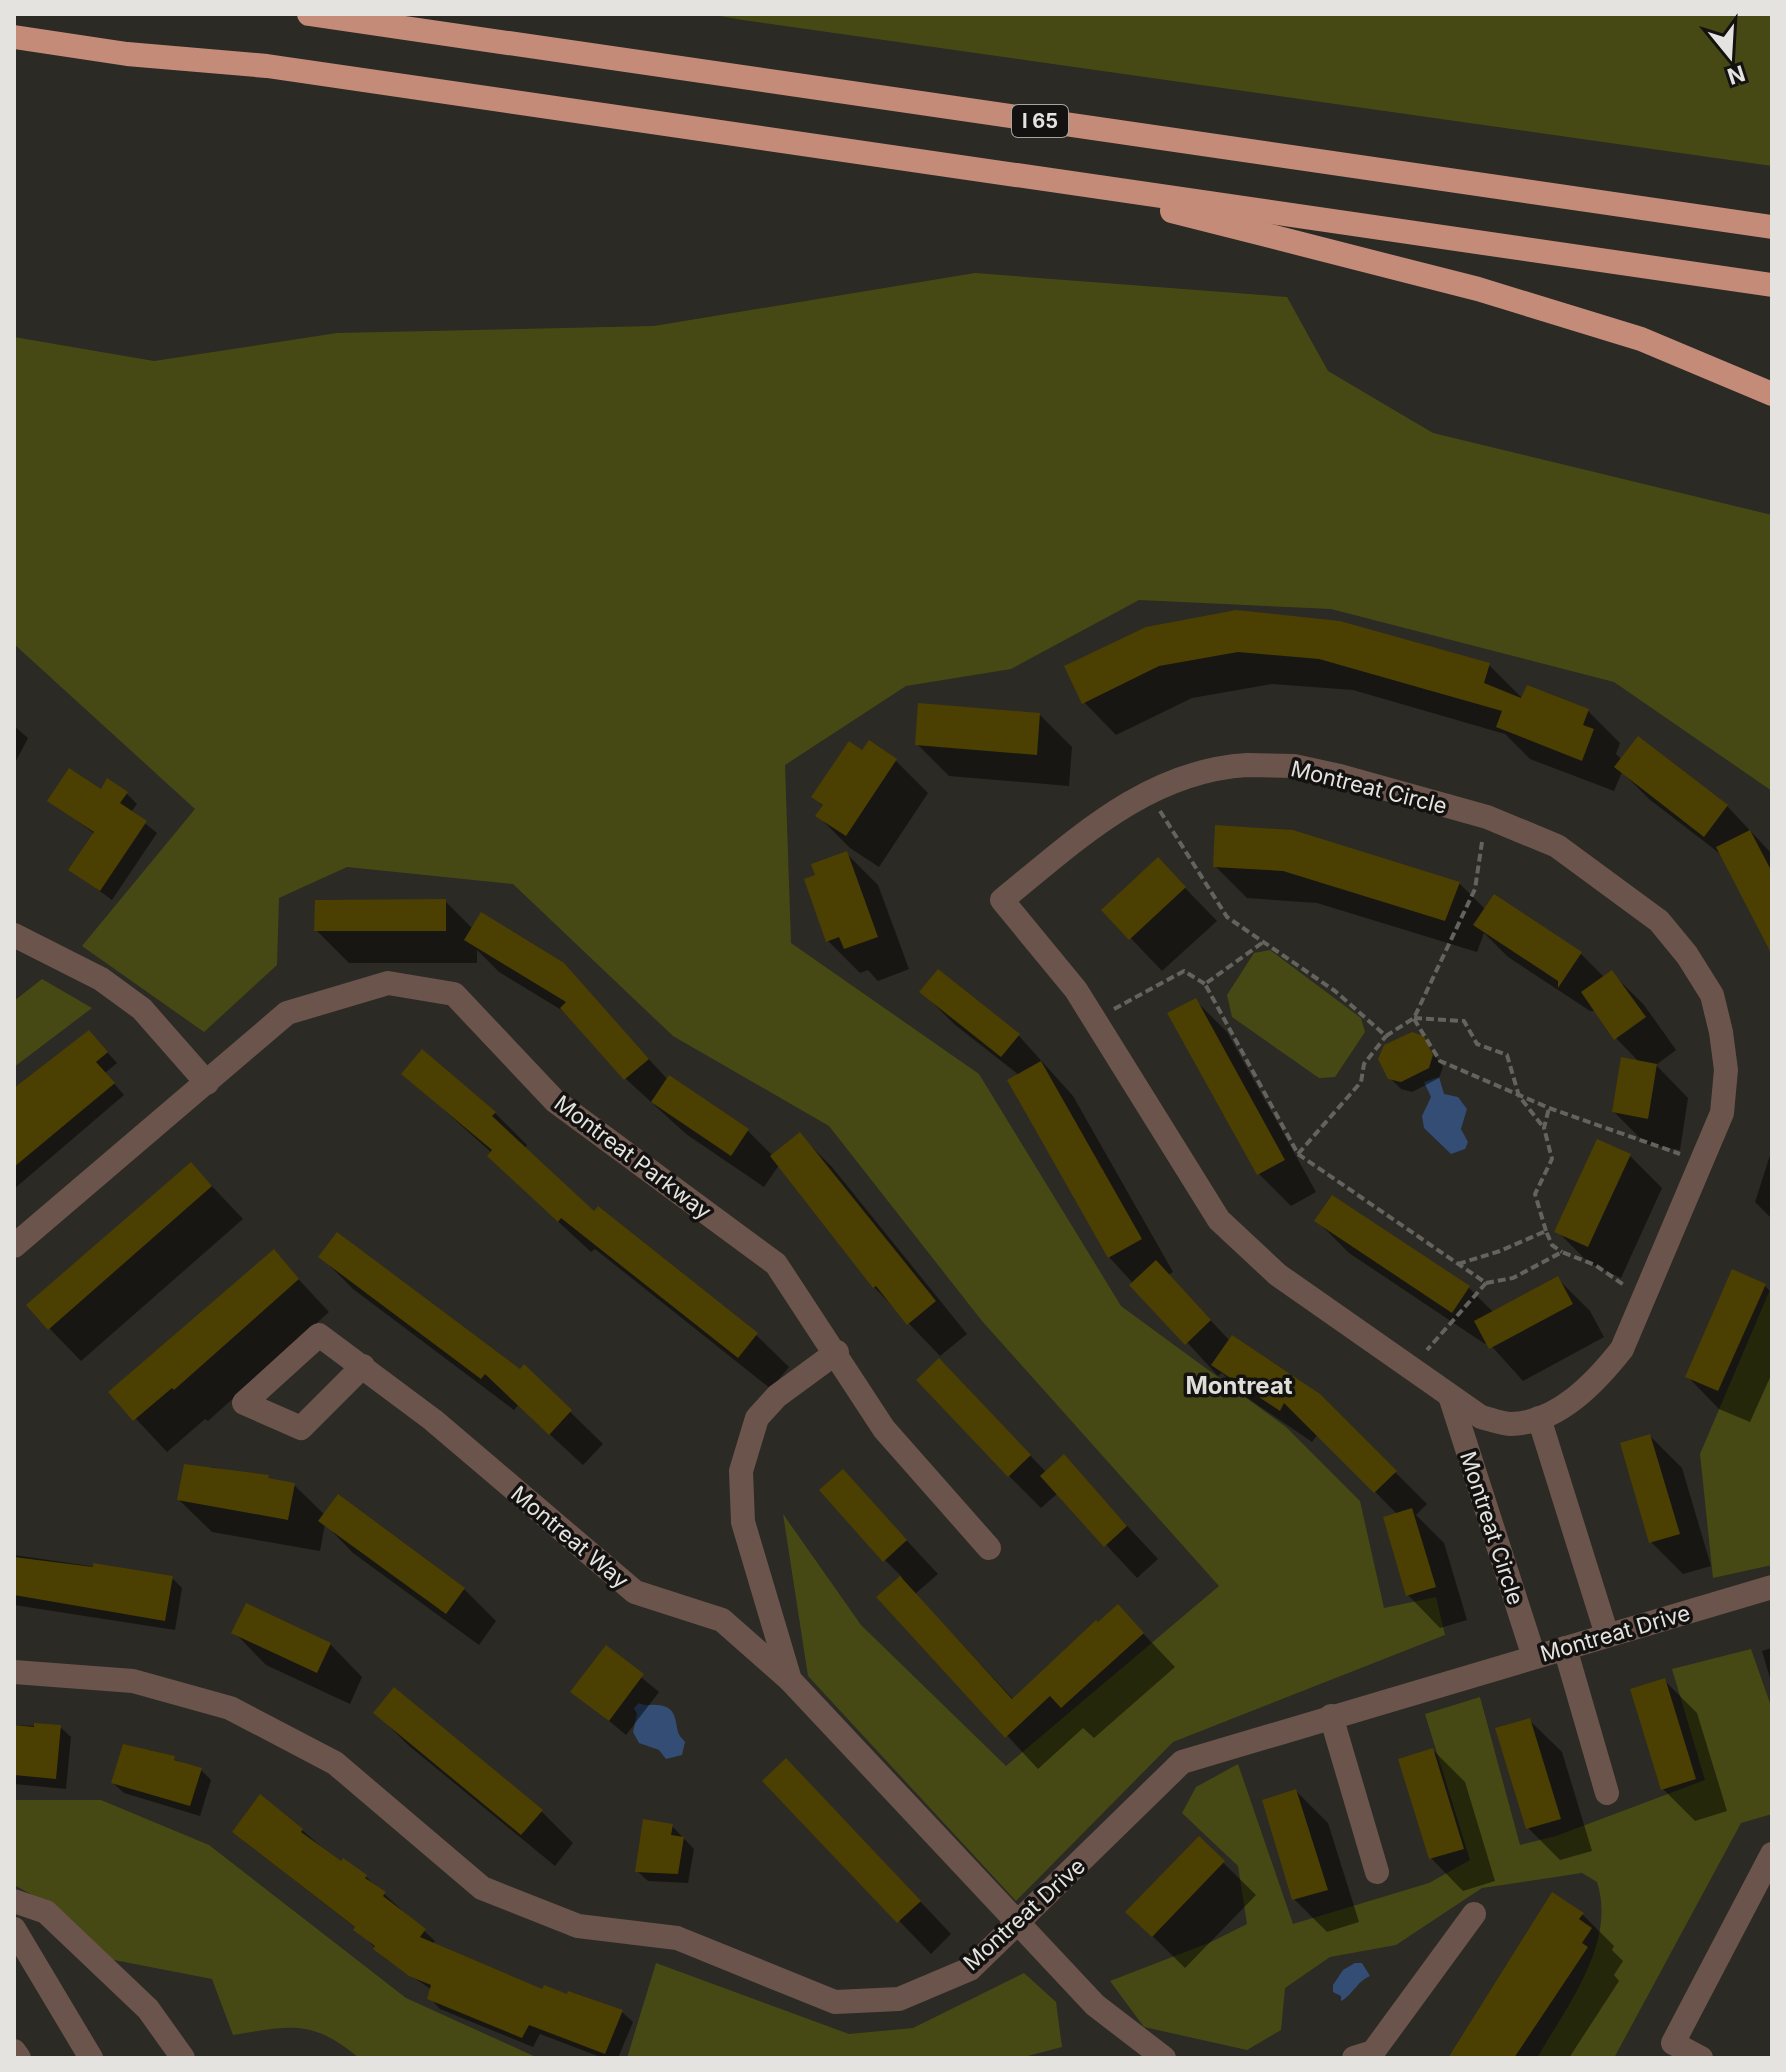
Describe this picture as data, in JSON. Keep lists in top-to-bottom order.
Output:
{
  "streets": {
    "highway": ["I 65"],
    "street": [
      "Montreat Circle",
      "Montreat Parkway",
      "Montreat Way",
      "Montreat Drive"
    ]
  },
  "crossings": [
    ["Montreat Circle", "Montreat Drive"],
    ["Montreat Parkway", "Montreat Way"],
    ["Montreat Way", "Montreat Drive"]
  ],
  "districts": ["Montreat"],
  "north": "bottom"
}
